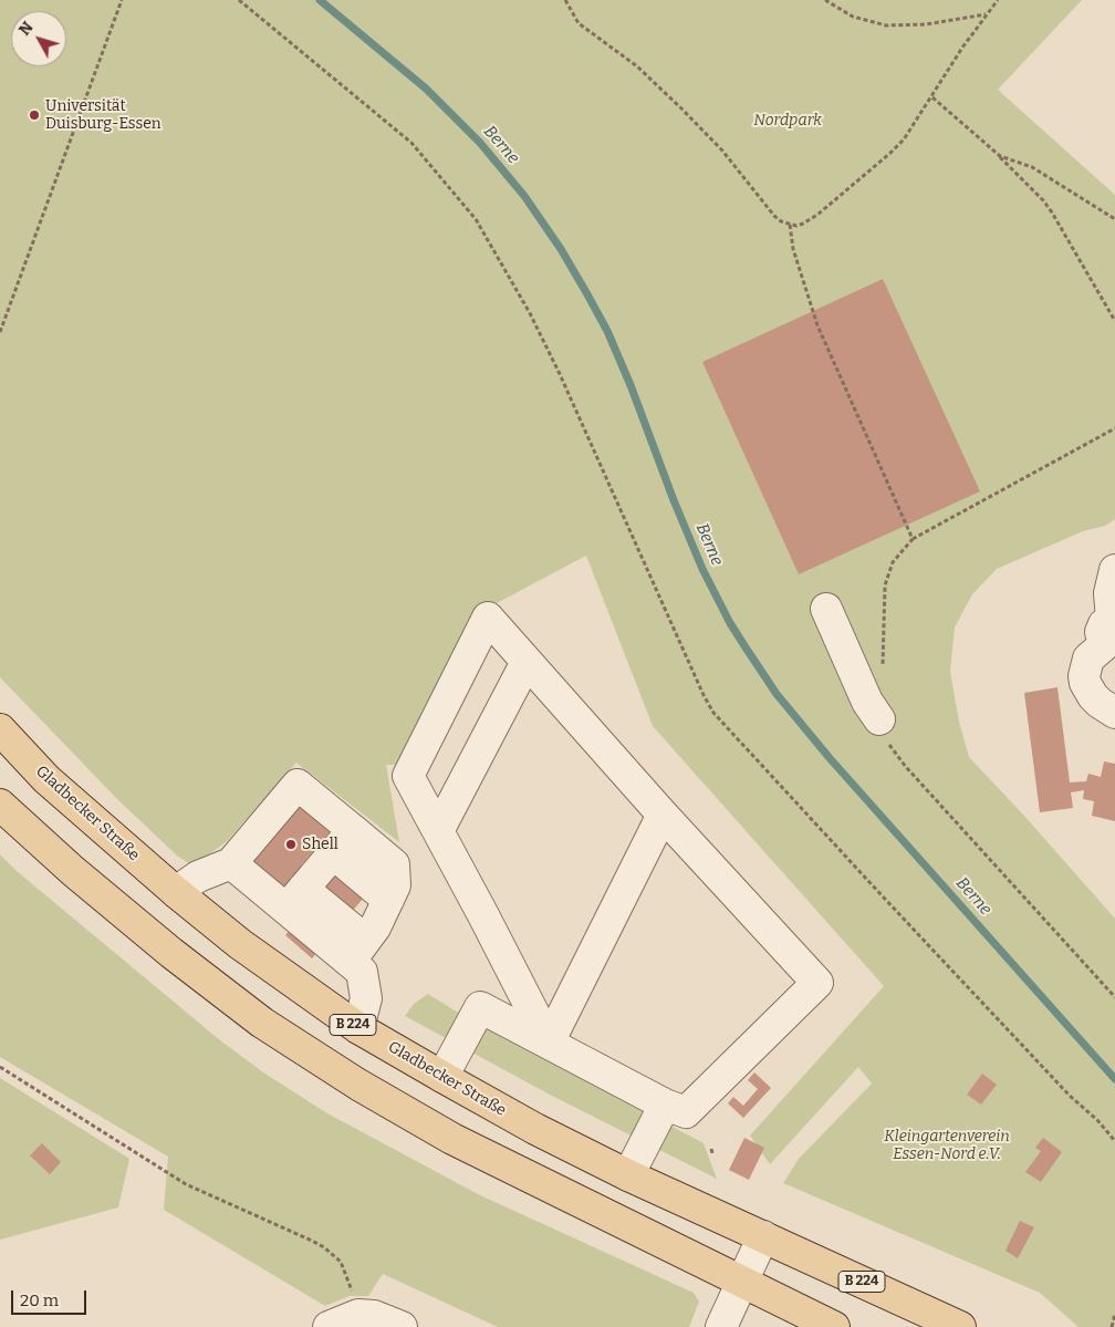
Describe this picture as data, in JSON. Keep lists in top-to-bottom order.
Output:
{
  "streets": {
    "main road": ["Gladbecker Straße", "B 224"]
  },
  "water": ["Berne"],
  "parks": ["Nordpark", "Kleingartenverein Essen-Nord e.V."],
  "places": ["Universität Duisburg-Essen", "Shell"],
  "scale_bar": "20 m",
  "north": "top left"
}
